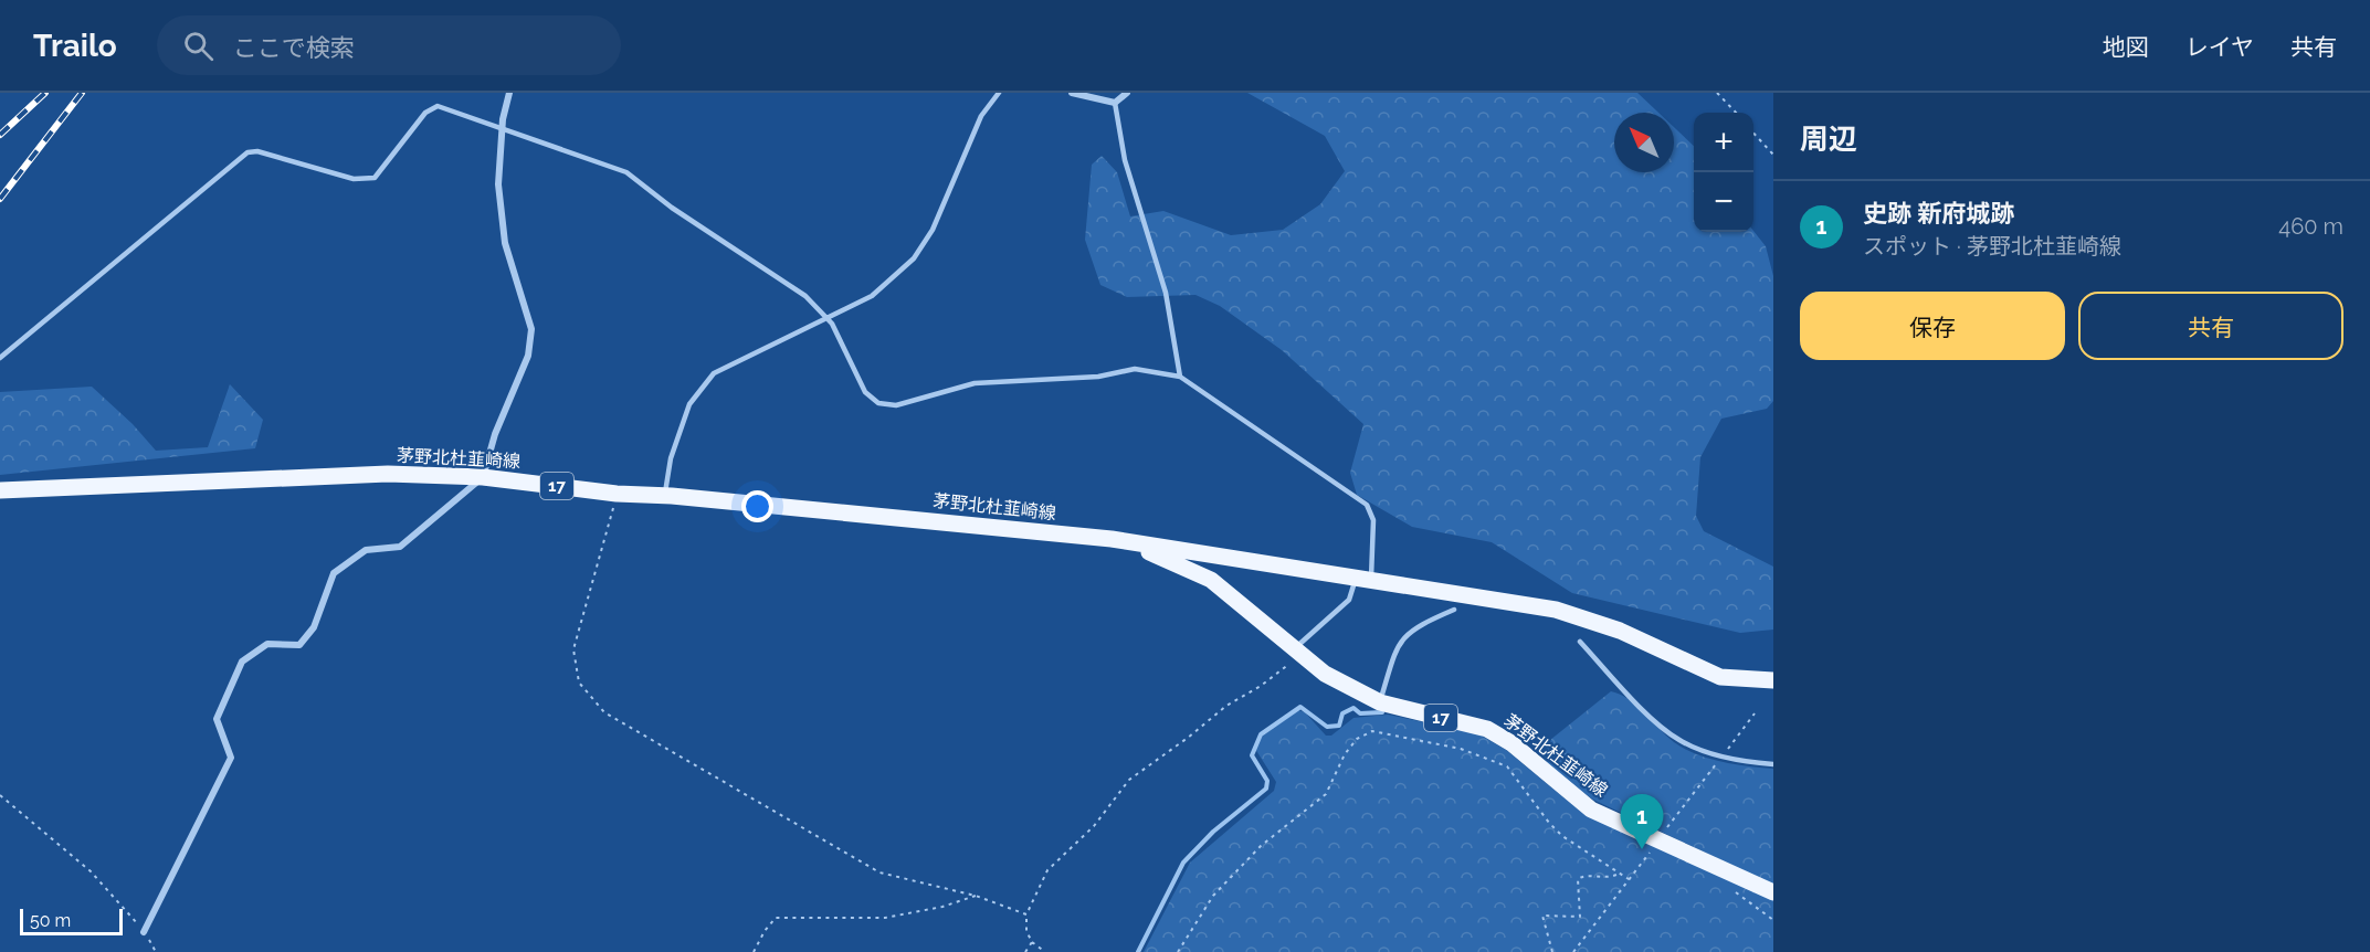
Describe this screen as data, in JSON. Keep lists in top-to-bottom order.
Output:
{
  "streets": {
    "main road": ["茅野北杜韮崎線", "17"]
  },
  "scale_bar": "50 m",
  "north": "top left",
  "page": {
    "header": "Trailo",
    "search": "ここで検索",
    "nav": ["地図", "レイヤ", "共有"],
    "heading": "周辺",
    "map_buttons": ["+", "−"],
    "list": [
      {
        "mark": "1",
        "name": "史跡 新府城跡",
        "note": "スポット · 茅野北杜韮崎線",
        "value": "460 m"
      }
    ],
    "buttons": ["保存", "共有"],
    "pins": "1",
    "scale": "50 m"
  }
}
